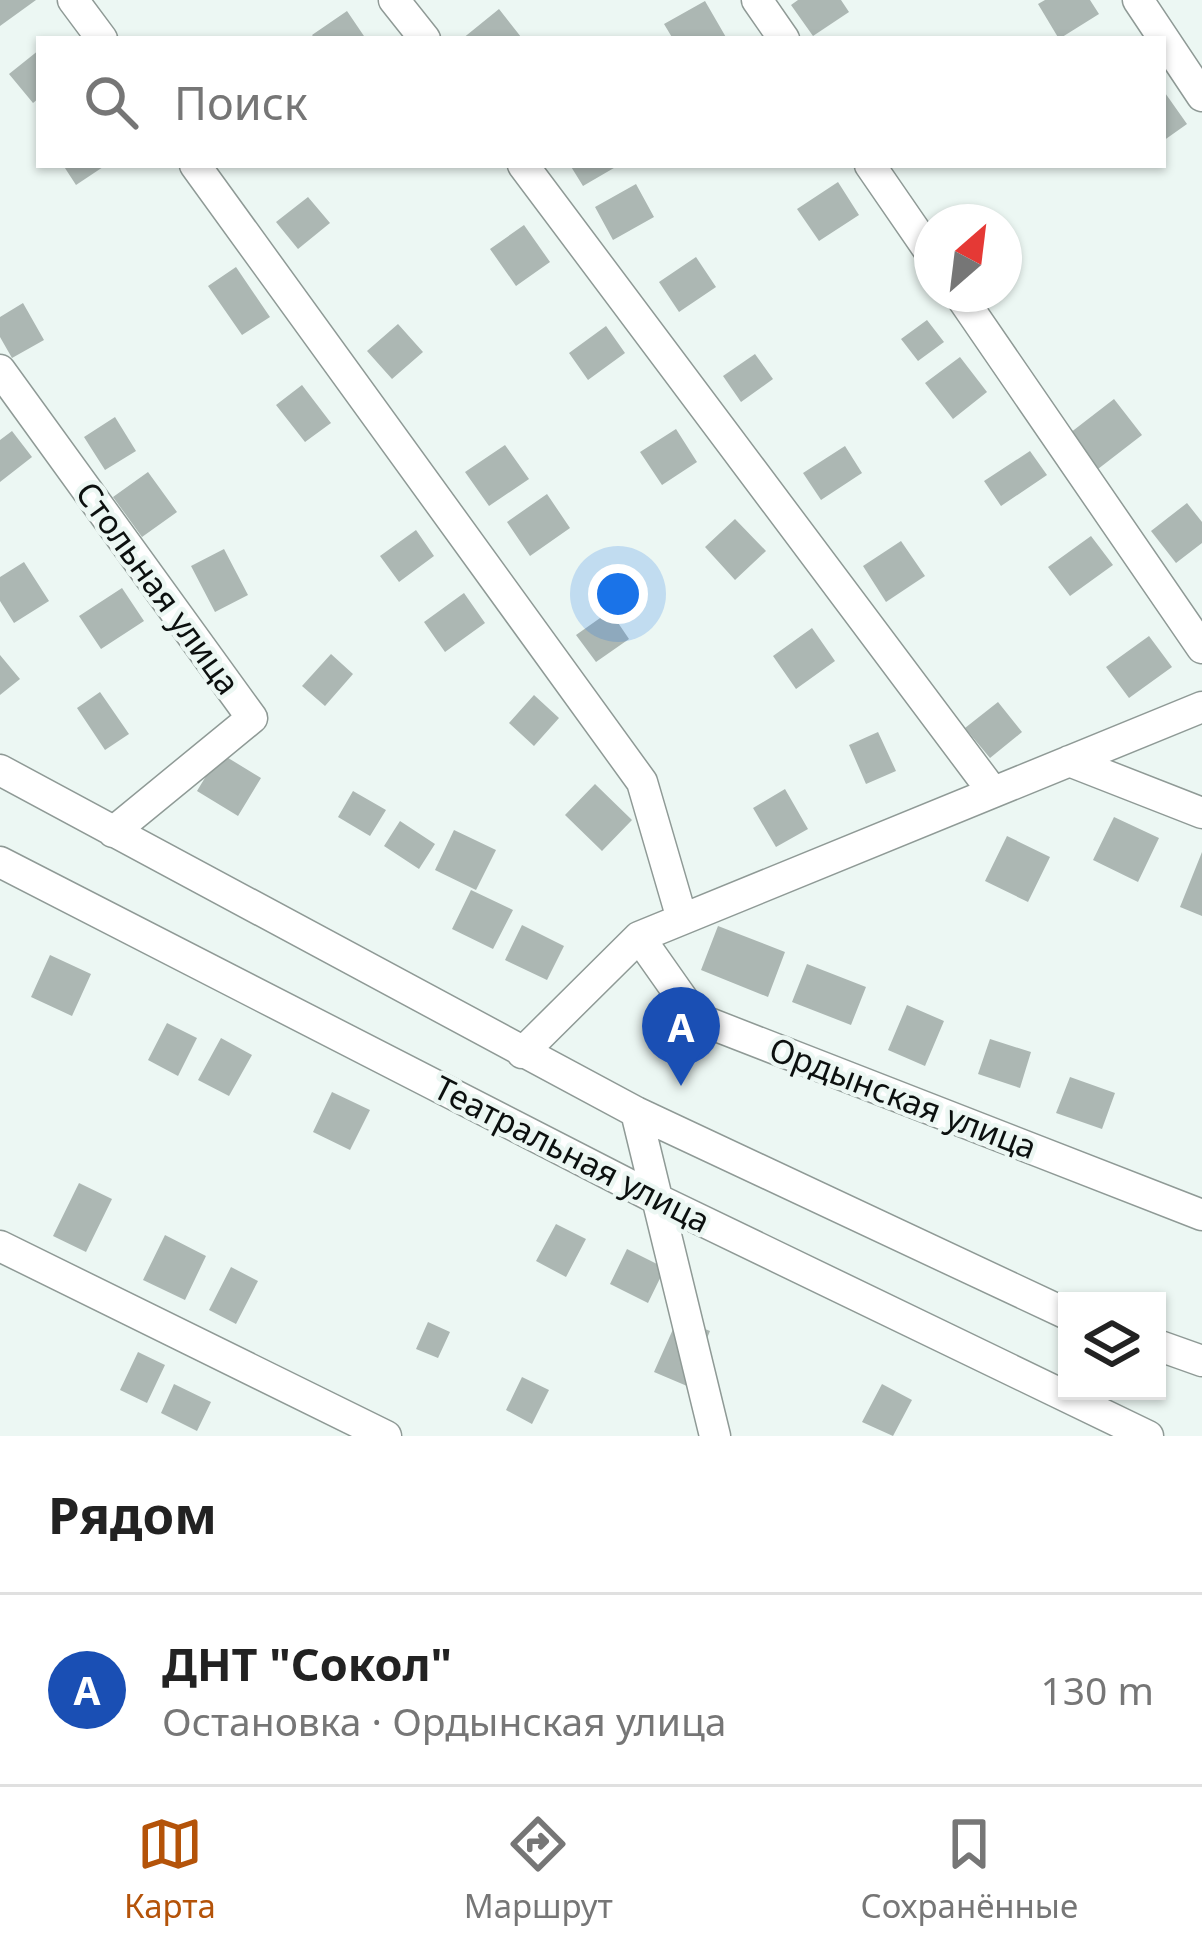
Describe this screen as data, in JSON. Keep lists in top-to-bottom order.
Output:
{
  "streets": {
    "street": ["Стольная улица", "Ордынская улица", "Театральная улица"]
  },
  "north": "top right",
  "page": {
    "search": "Поиск",
    "pins": "A",
    "heading": "Рядом",
    "list": [
      {
        "mark": "A",
        "name": "ДНТ \"Сокол\"",
        "note": "Остановка · Ордынская улица",
        "value": "130 m"
      }
    ],
    "nav": ["Карта", "Маршрут", "Сохранённые"]
  }
}
